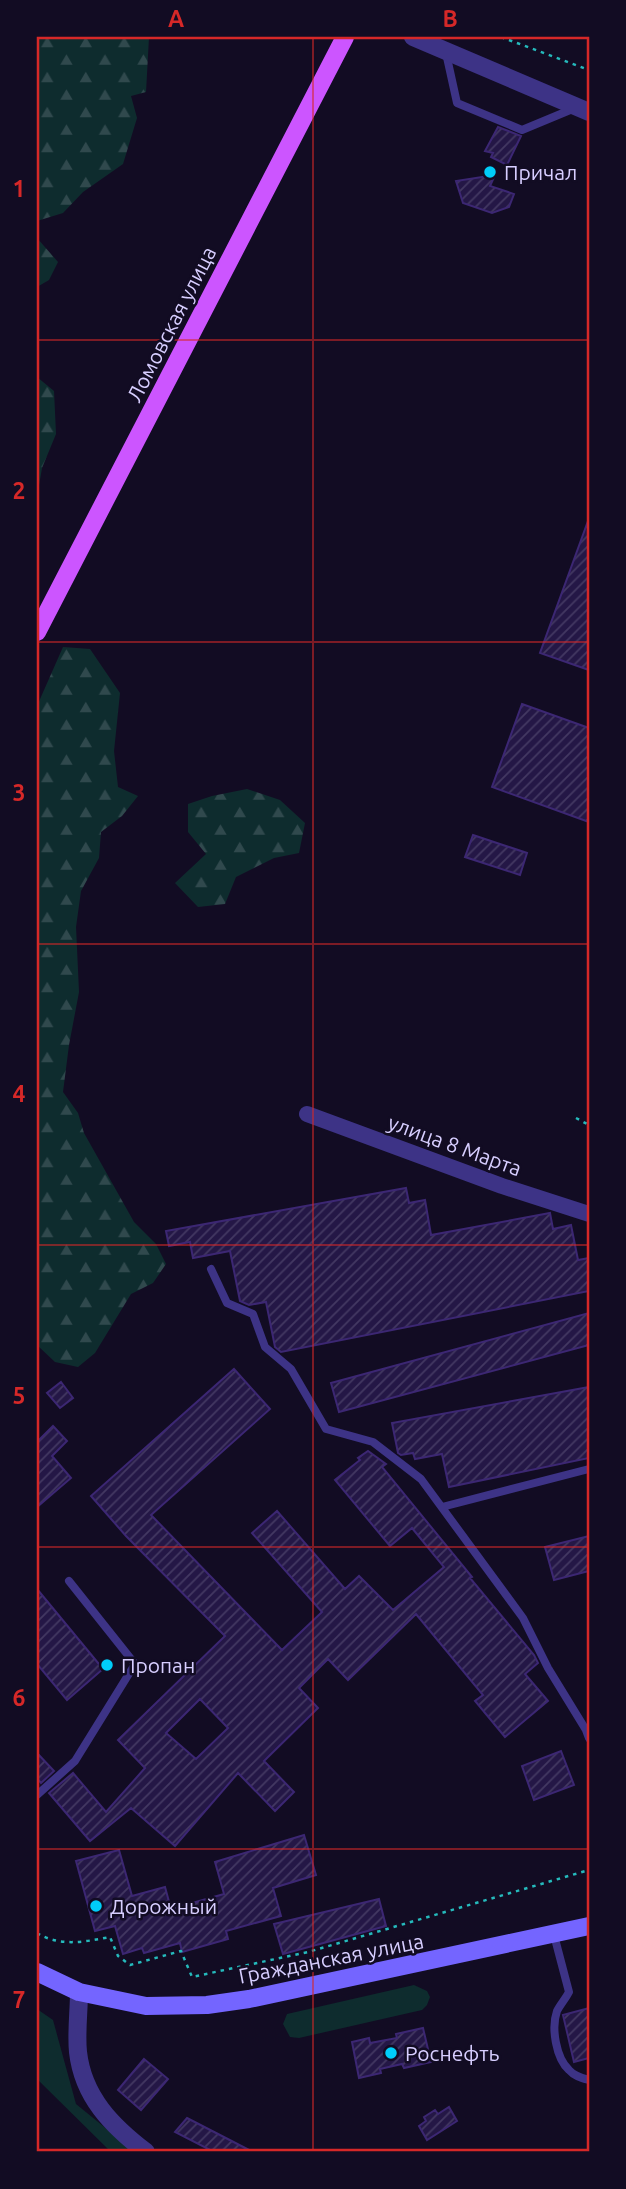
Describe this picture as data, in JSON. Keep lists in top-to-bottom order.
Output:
{
  "streets": {
    "main road": ["Ломовская улица", "Гражданская улица"],
    "street": ["улица 8 Марта"]
  },
  "places": [
    "Причал",
    "Пропан",
    "Дорожный",
    "Роснефть"
  ],
  "grid": {
    "columns": ["A", "B"],
    "rows": [
      "1",
      "2",
      "3",
      "4",
      "5",
      "6",
      "7"
    ]
  }
}
